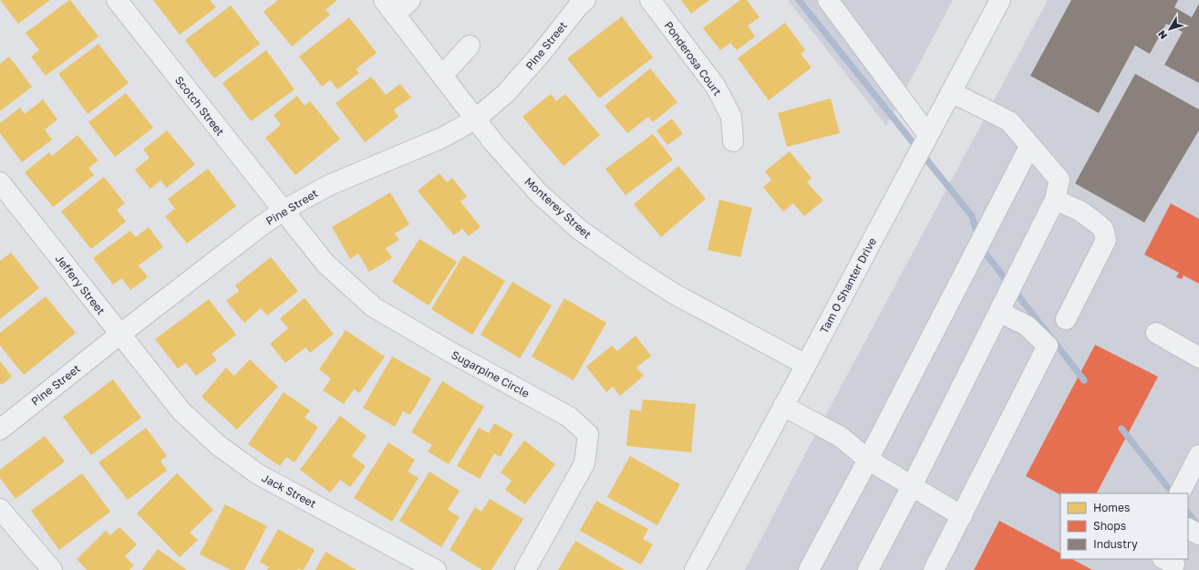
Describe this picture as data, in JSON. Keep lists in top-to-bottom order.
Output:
{
  "streets": {
    "street": [
      "Pine Street",
      "Ponderosa Court",
      "Scotch Street",
      "Monterey Street",
      "Jeffery Street",
      "Tam O Shanter Drive",
      "Sugarpine Circle",
      "Jack Street"
    ]
  },
  "crossings": [
    ["Pine Street", "Scotch Street"],
    ["Pine Street", "Monterey Street"],
    ["Pine Street", "Jeffery Street"],
    ["Pine Street", "Sugarpine Circle"],
    ["Scotch Street", "Sugarpine Circle"],
    ["Monterey Street", "Tam O Shanter Drive"],
    ["Jeffery Street", "Jack Street"]
  ],
  "legend": ["Homes", "Shops", "Industry"],
  "north": "bottom left"
}
